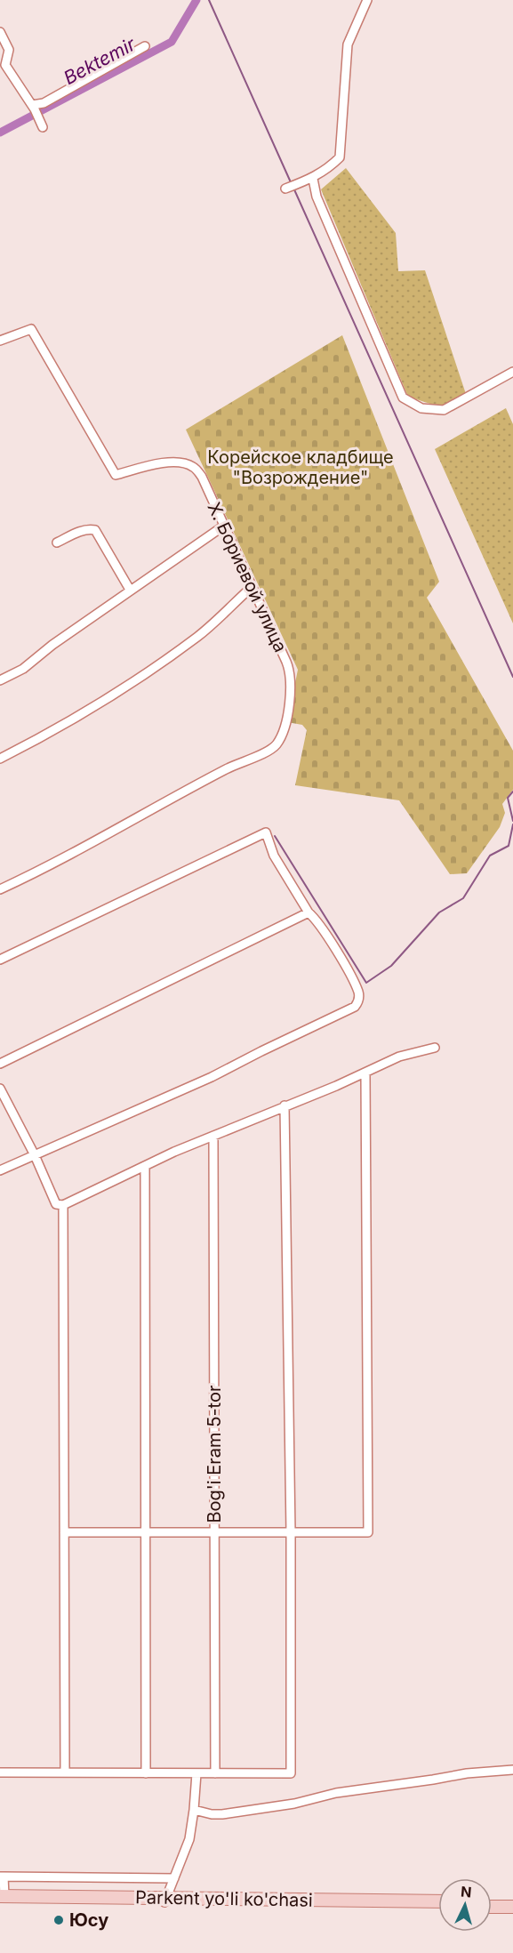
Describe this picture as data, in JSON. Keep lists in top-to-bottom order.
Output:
{
  "streets": {
    "street": ["Х. Бориевой улица", "Bog'i Eram 5-tor", "Parkent yo'li ko'chasi"]
  },
  "water": ["Bektemir"],
  "parks": ["Корейское кладбище \"Возрождение\""],
  "places": ["Юсу"],
  "north": "top"
}
